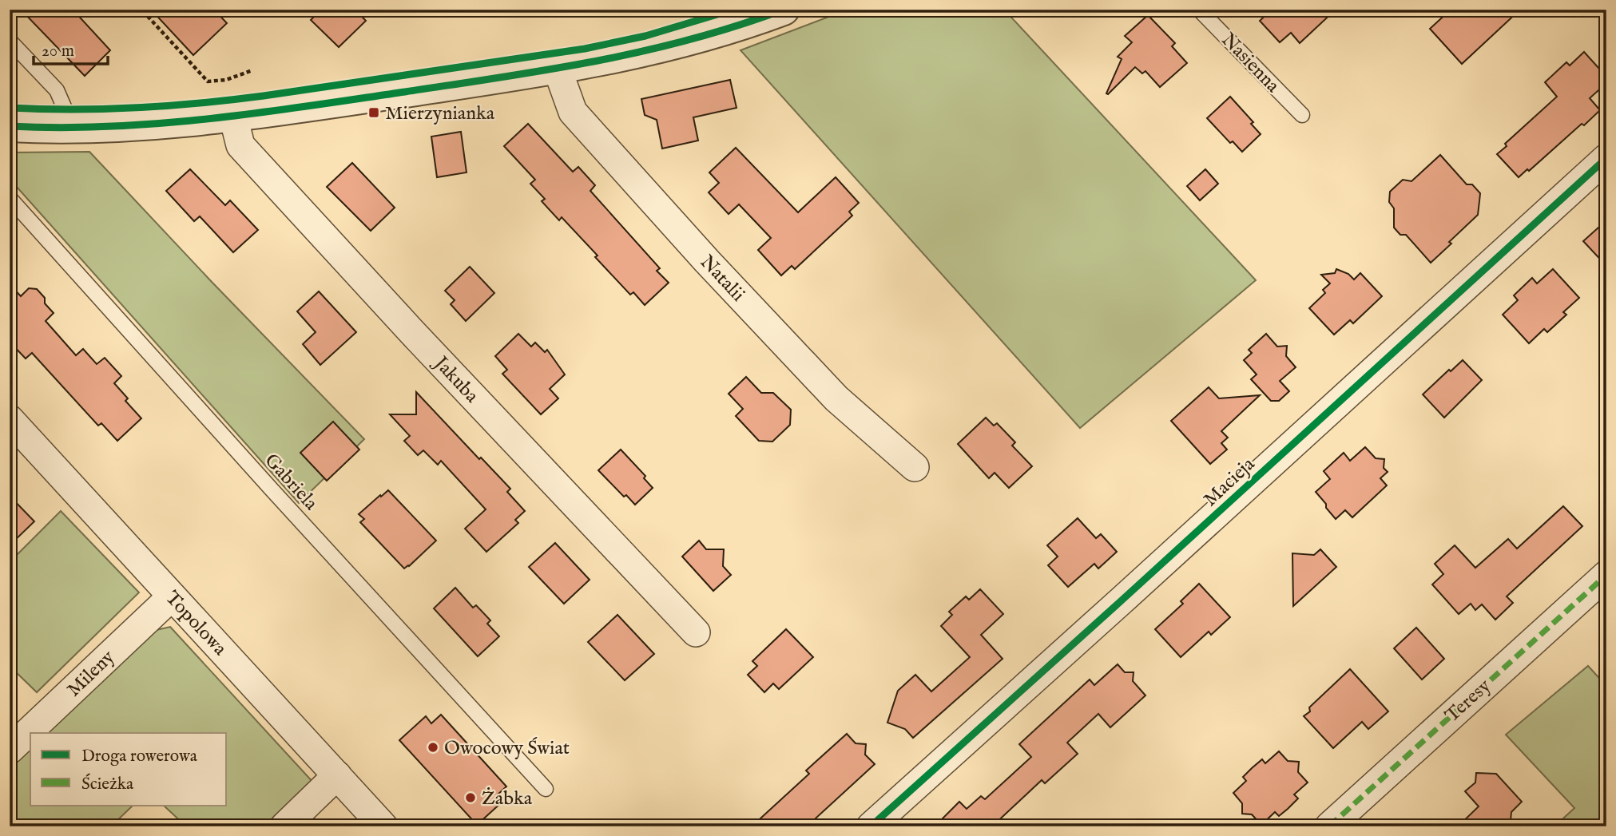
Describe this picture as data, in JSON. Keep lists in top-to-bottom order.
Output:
{
  "streets": {
    "street": [
      "Natalii",
      "Jakuba",
      "Macieja",
      "Topolowa",
      "Mileny",
      "Teresy"
    ],
    "lane": ["Nasienna", "Gabriela"]
  },
  "crossings": [
    ["Topolowa", "Mileny"]
  ],
  "places": {
    "transit": ["Mierzynianka"],
    "other": ["Owocowy Świat", "Żabka"]
  },
  "legend": ["Droga rowerowa", "Ścieżka"],
  "scale_bar": "20 m"
}
